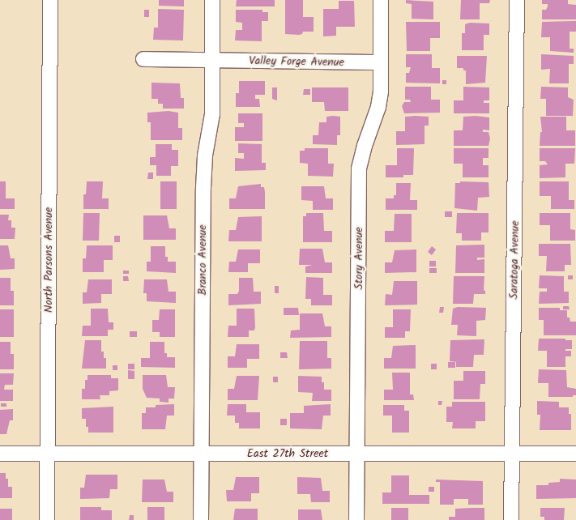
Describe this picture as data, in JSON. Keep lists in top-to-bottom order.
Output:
{
  "streets": {
    "street": [
      "Valley Forge Avenue",
      "Story Avenue",
      "North Parsons Avenue",
      "Branco Avenue",
      "Saratoga Avenue",
      "East 27th Street"
    ]
  },
  "crossings": [
    ["Valley Forge Avenue", "Story Avenue"],
    ["Valley Forge Avenue", "Branco Avenue"],
    ["Story Avenue", "East 27th Street"],
    ["North Parsons Avenue", "East 27th Street"],
    ["Branco Avenue", "East 27th Street"],
    ["Saratoga Avenue", "East 27th Street"]
  ]
}
